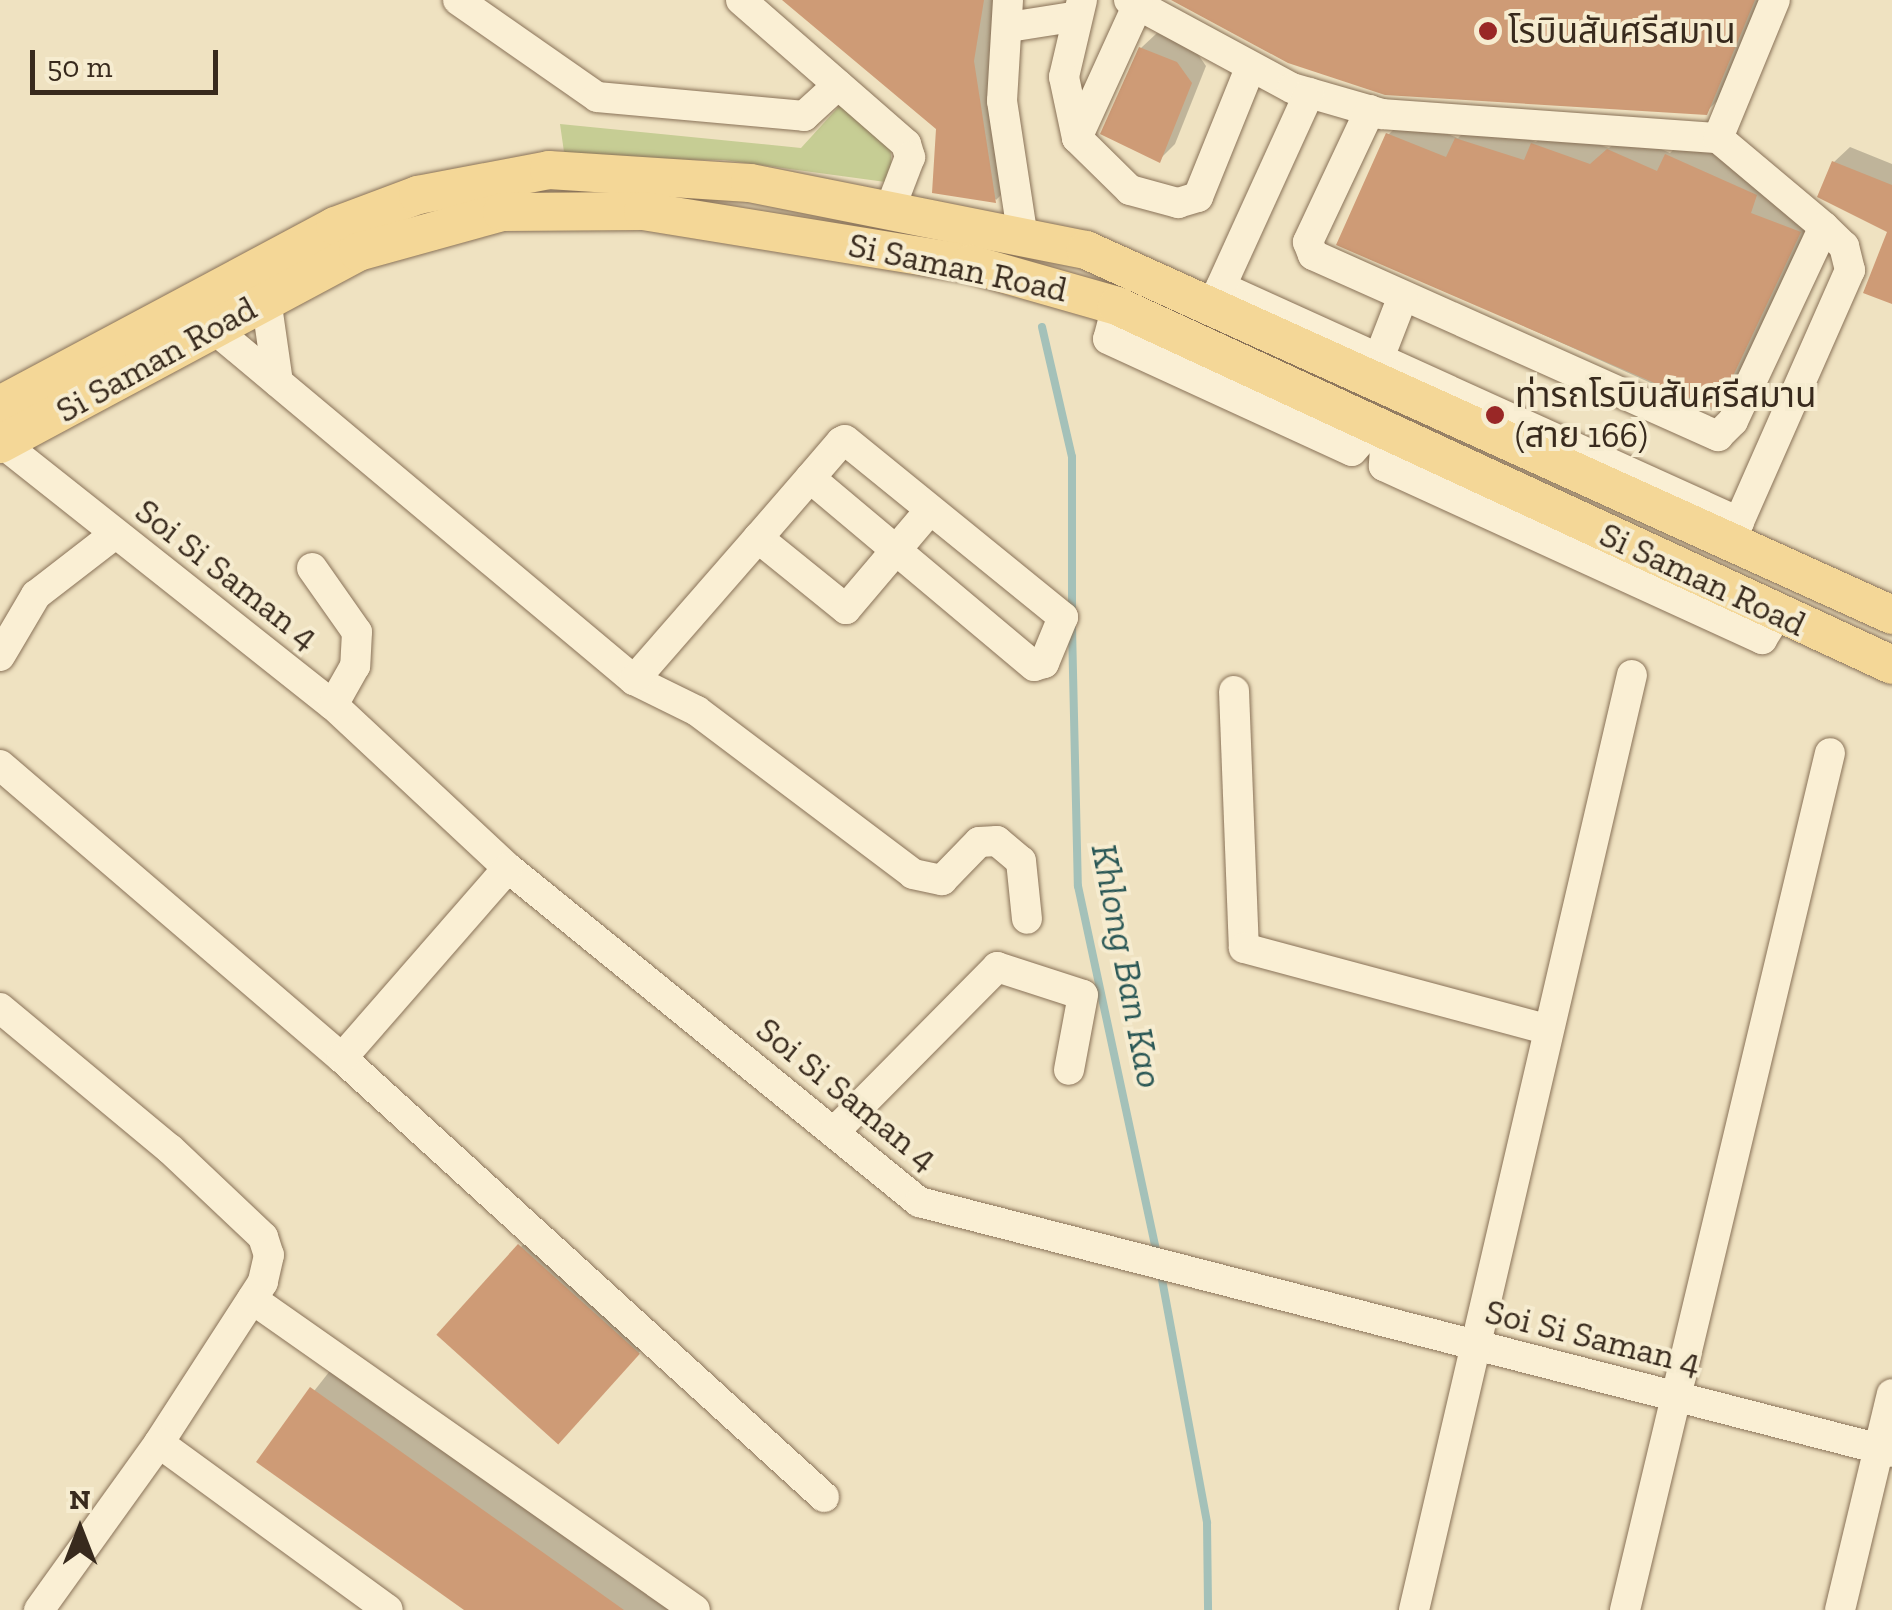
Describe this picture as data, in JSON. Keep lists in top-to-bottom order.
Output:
{
  "streets": {
    "main road": ["Si Saman Road"],
    "street": ["Soi Si Saman 4"]
  },
  "crossings": [
    ["Si Saman Road", "Soi Si Saman 4"]
  ],
  "water": ["Khlong Ban Kao"],
  "places": ["โรบินสันศรีสมาน", "ท่ารถโรบินสันศรีสมาน (สาย 166)"],
  "scale_bar": "50 m",
  "north": "top"
}
